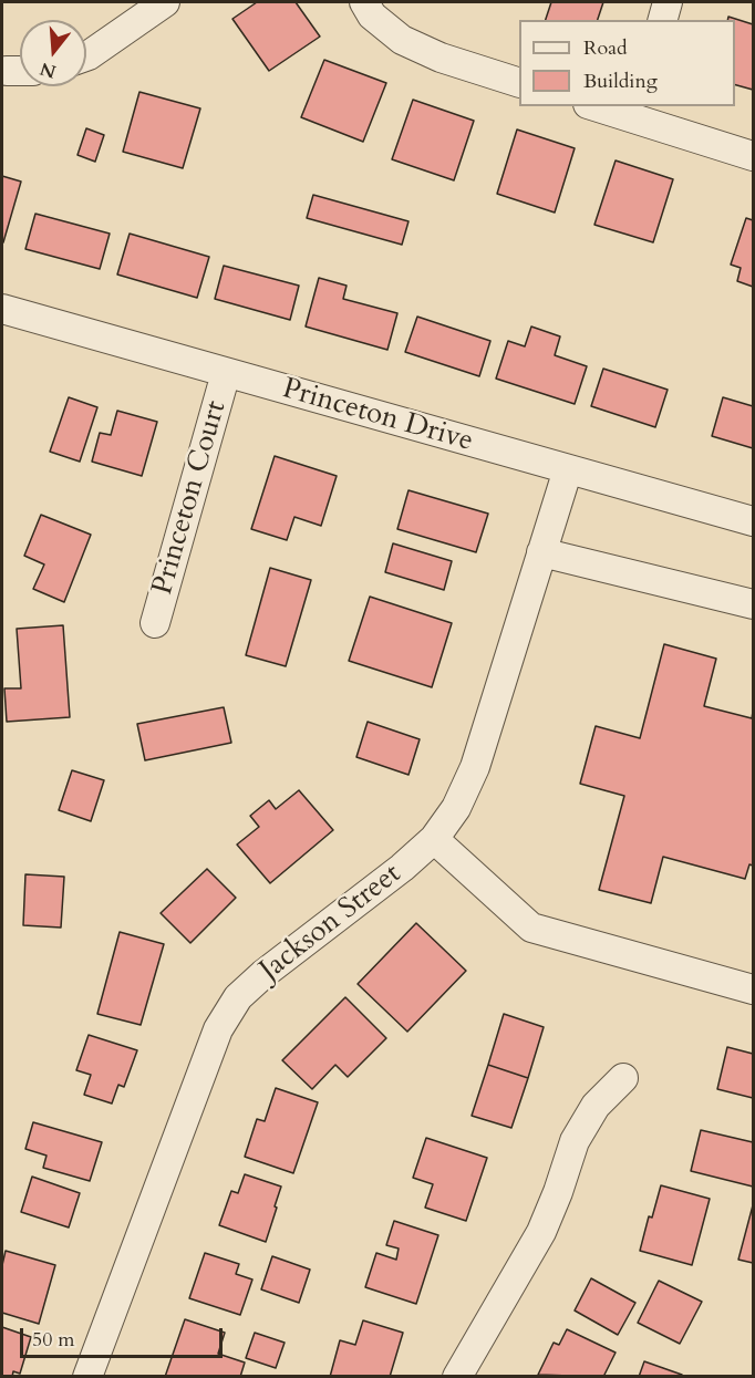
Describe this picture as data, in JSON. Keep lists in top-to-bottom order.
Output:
{
  "streets": {
    "street": ["Princeton Drive", "Princeton Court", "Jackson Street"]
  },
  "crossings": [
    ["Princeton Drive", "Princeton Court"],
    ["Princeton Drive", "Jackson Street"]
  ],
  "legend": ["Road", "Building"],
  "scale_bar": "50 m",
  "north": "bottom"
}
